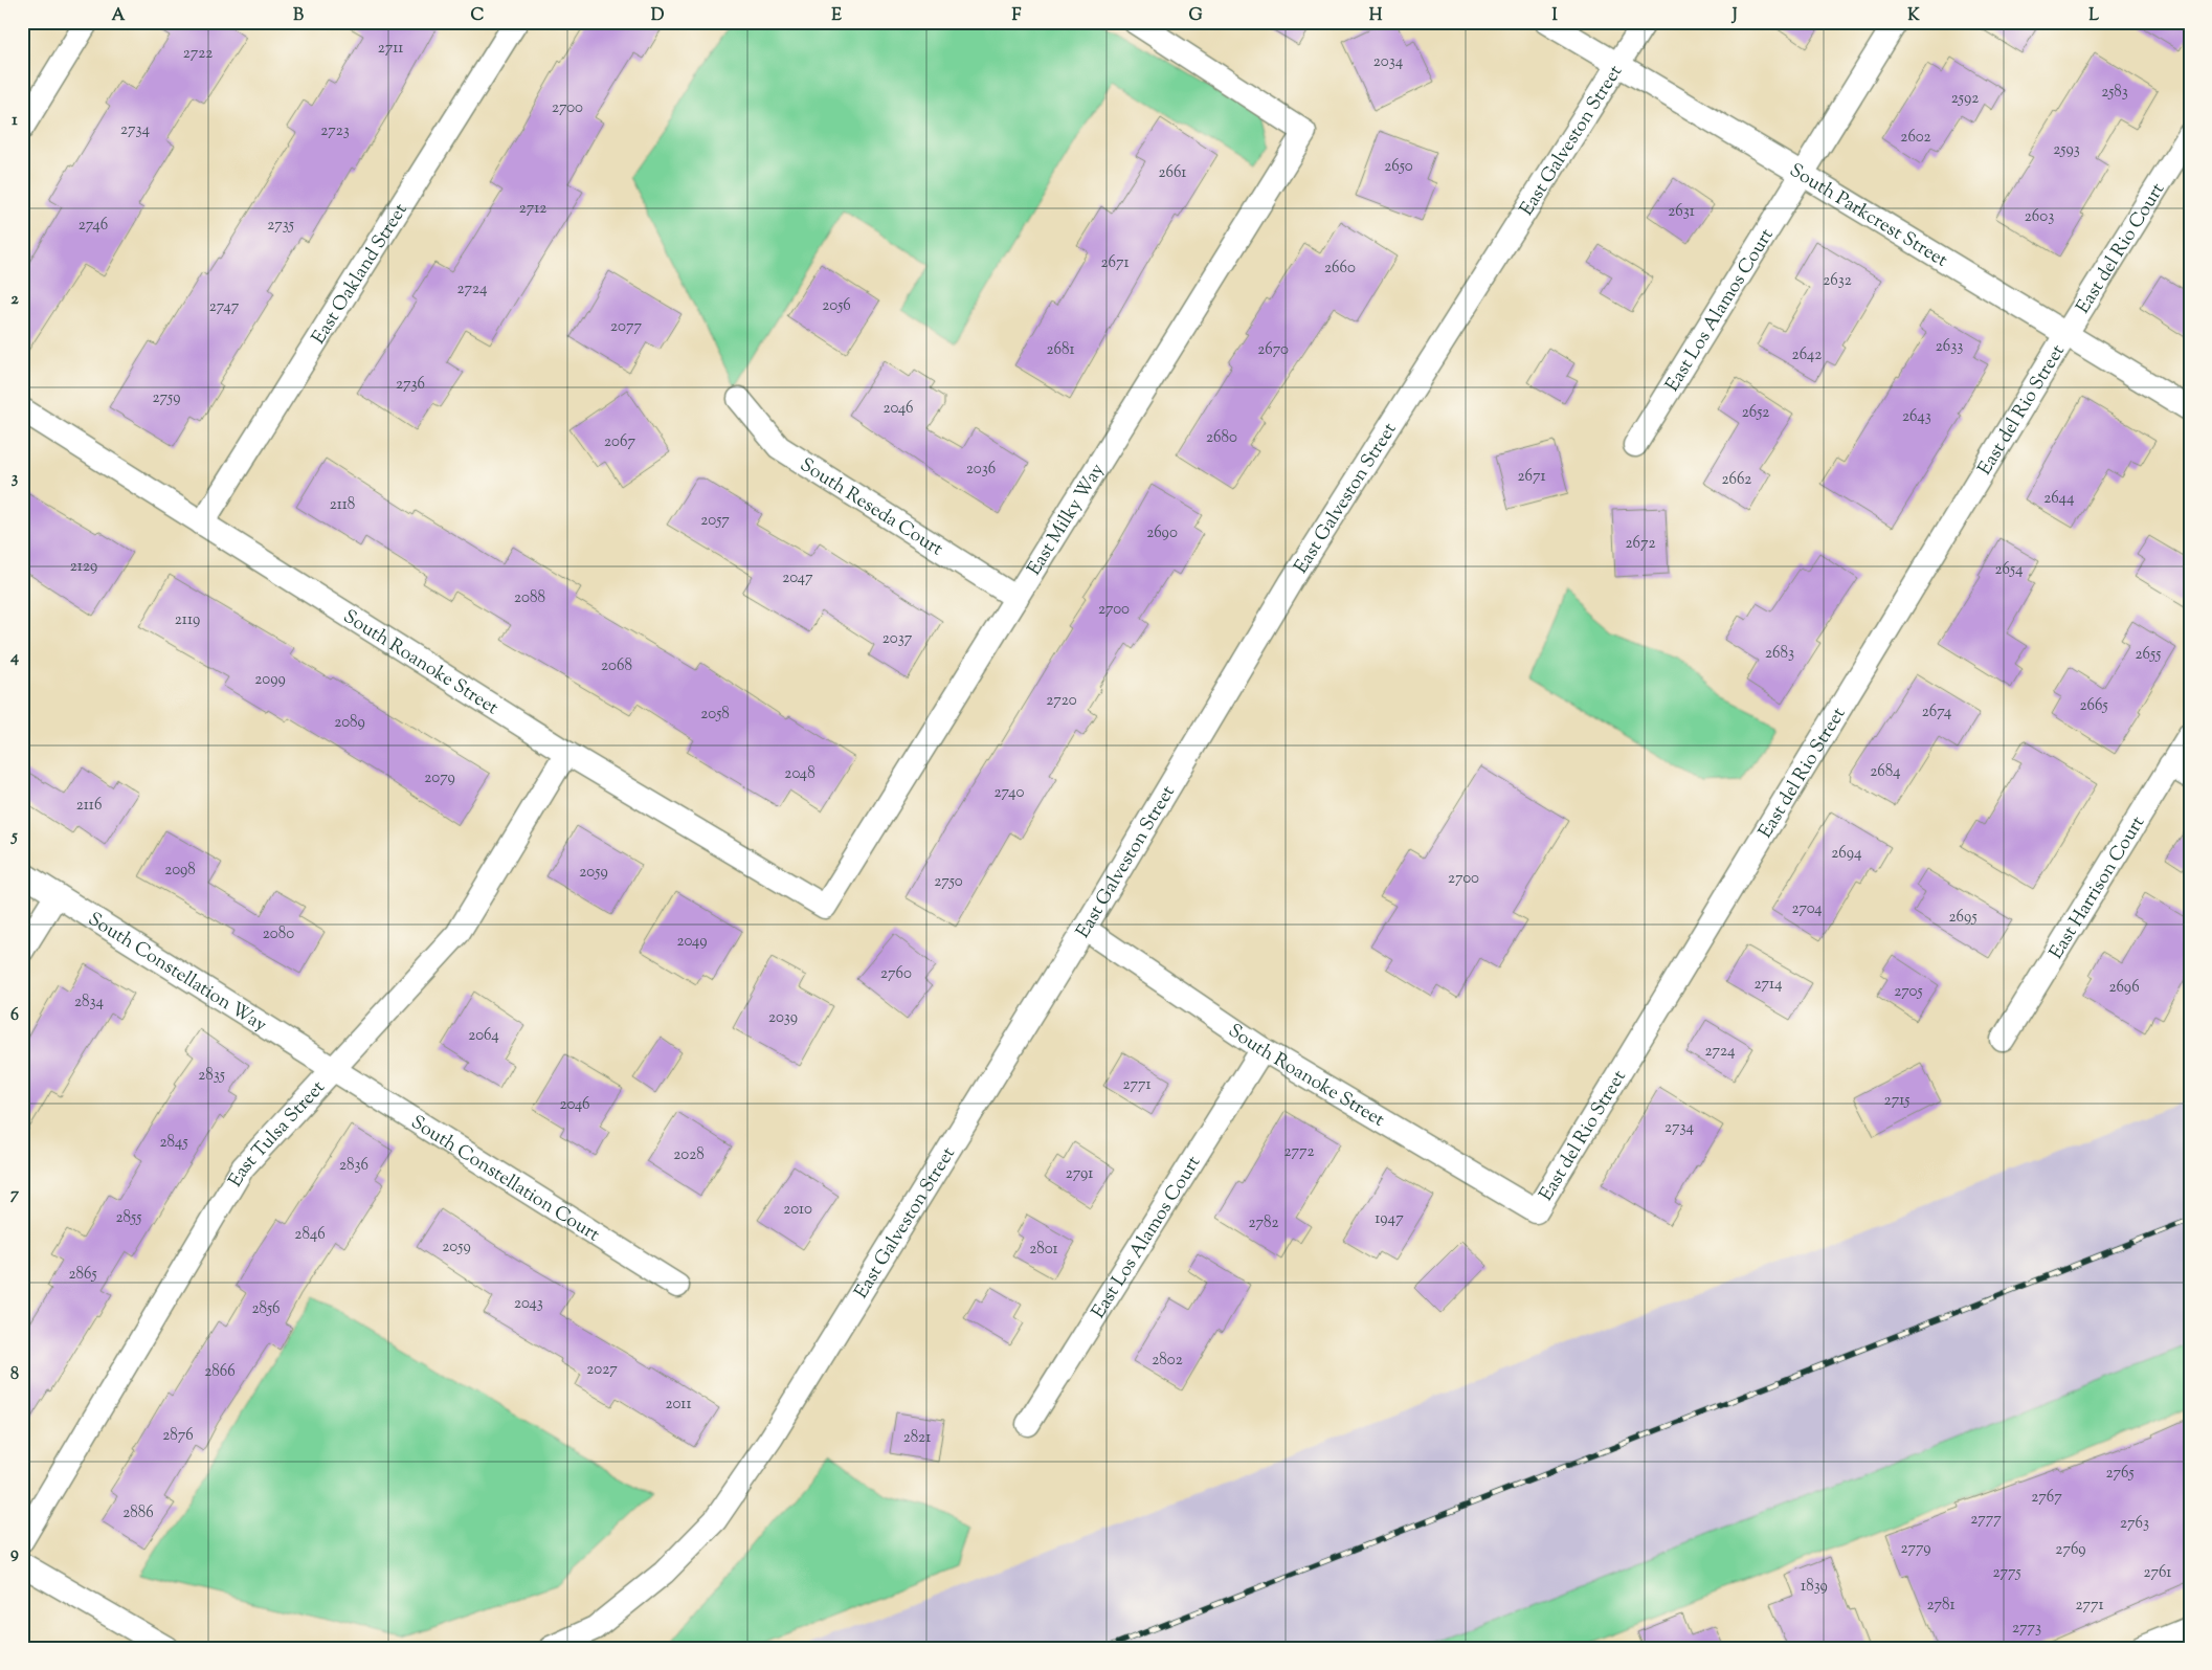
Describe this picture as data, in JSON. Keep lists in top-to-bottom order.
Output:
{
  "streets": {
    "street": [
      "East Galveston Street",
      "South Parkcrest Street",
      "East del Rio Court",
      "East Oakland Street",
      "East Los Alamos Court",
      "East del Rio Street",
      "South Reseda Court",
      "East Milky Way",
      "South Roanoke Street",
      "East Harrison Court",
      "South Constellation Way",
      "East Tulsa Street",
      "South Constellation Court"
    ]
  },
  "crossings": [
    ["East Galveston Street", "South Parkcrest Street"],
    ["East Galveston Street", "South Roanoke Street"],
    ["South Parkcrest Street", "East del Rio Court"],
    ["South Parkcrest Street", "East Los Alamos Court"],
    ["South Parkcrest Street", "East del Rio Street"],
    ["East del Rio Court", "East del Rio Street"],
    ["East Oakland Street", "South Roanoke Street"],
    ["East Los Alamos Court", "South Roanoke Street"],
    ["East del Rio Street", "South Roanoke Street"],
    ["South Reseda Court", "East Milky Way"],
    ["East Milky Way", "South Roanoke Street"],
    ["South Roanoke Street", "East Tulsa Street"],
    ["South Constellation Way", "East Tulsa Street"],
    ["South Constellation Way", "South Constellation Court"],
    ["East Tulsa Street", "South Constellation Court"]
  ],
  "house_numbers": [
    "2711",
    "2722",
    "2034",
    "2583",
    "2592",
    "2700",
    "2734",
    "2723",
    "2602",
    "2593",
    "2650",
    "2661",
    "2712",
    "2631",
    "2603",
    "2746",
    "2735",
    "2671",
    "2660",
    "2632",
    "2724",
    "2056",
    "2747",
    "2077",
    "2633",
    "2681",
    "2670",
    "2642",
    "2736",
    "2759",
    "2046",
    "2652",
    "2643",
    "2680",
    "2067",
    "2036",
    "2671",
    "2662",
    "2644",
    "2118",
    "2057",
    "2690",
    "2672",
    "2129",
    "2654",
    "2047",
    "2088",
    "2700",
    "2119",
    "2037",
    "2683",
    "2655",
    "2068",
    "2099",
    "2720",
    "2665",
    "2674",
    "2058",
    "2089",
    "2684",
    "2048",
    "2079",
    "2740",
    "2116",
    "2694",
    "2098",
    "2059",
    "2700",
    "2750",
    "2704",
    "2695",
    "2080",
    "2049",
    "2760",
    "2714",
    "2696",
    "2705",
    "2834",
    "2039",
    "2064",
    "2724",
    "2835",
    "2771",
    "2715",
    "2046",
    "2734",
    "2845",
    "2772",
    "2028",
    "2836",
    "2791",
    "2010",
    "2855",
    "1947",
    "2782",
    "2846",
    "2059",
    "2801",
    "2865",
    "2043",
    "2856",
    "2802",
    "2027",
    "2866",
    "2011",
    "2876",
    "2821",
    "2765",
    "2767",
    "2886",
    "2777",
    "2763",
    "2779",
    "2769",
    "2775",
    "2761",
    "1839",
    "2781",
    "2771",
    "2773"
  ],
  "grid": {
    "columns": [
      "A",
      "B",
      "C",
      "D",
      "E",
      "F",
      "G",
      "H",
      "I",
      "J",
      "K",
      "L"
    ],
    "rows": [
      "1",
      "2",
      "3",
      "4",
      "5",
      "6",
      "7",
      "8",
      "9"
    ]
  }
}
